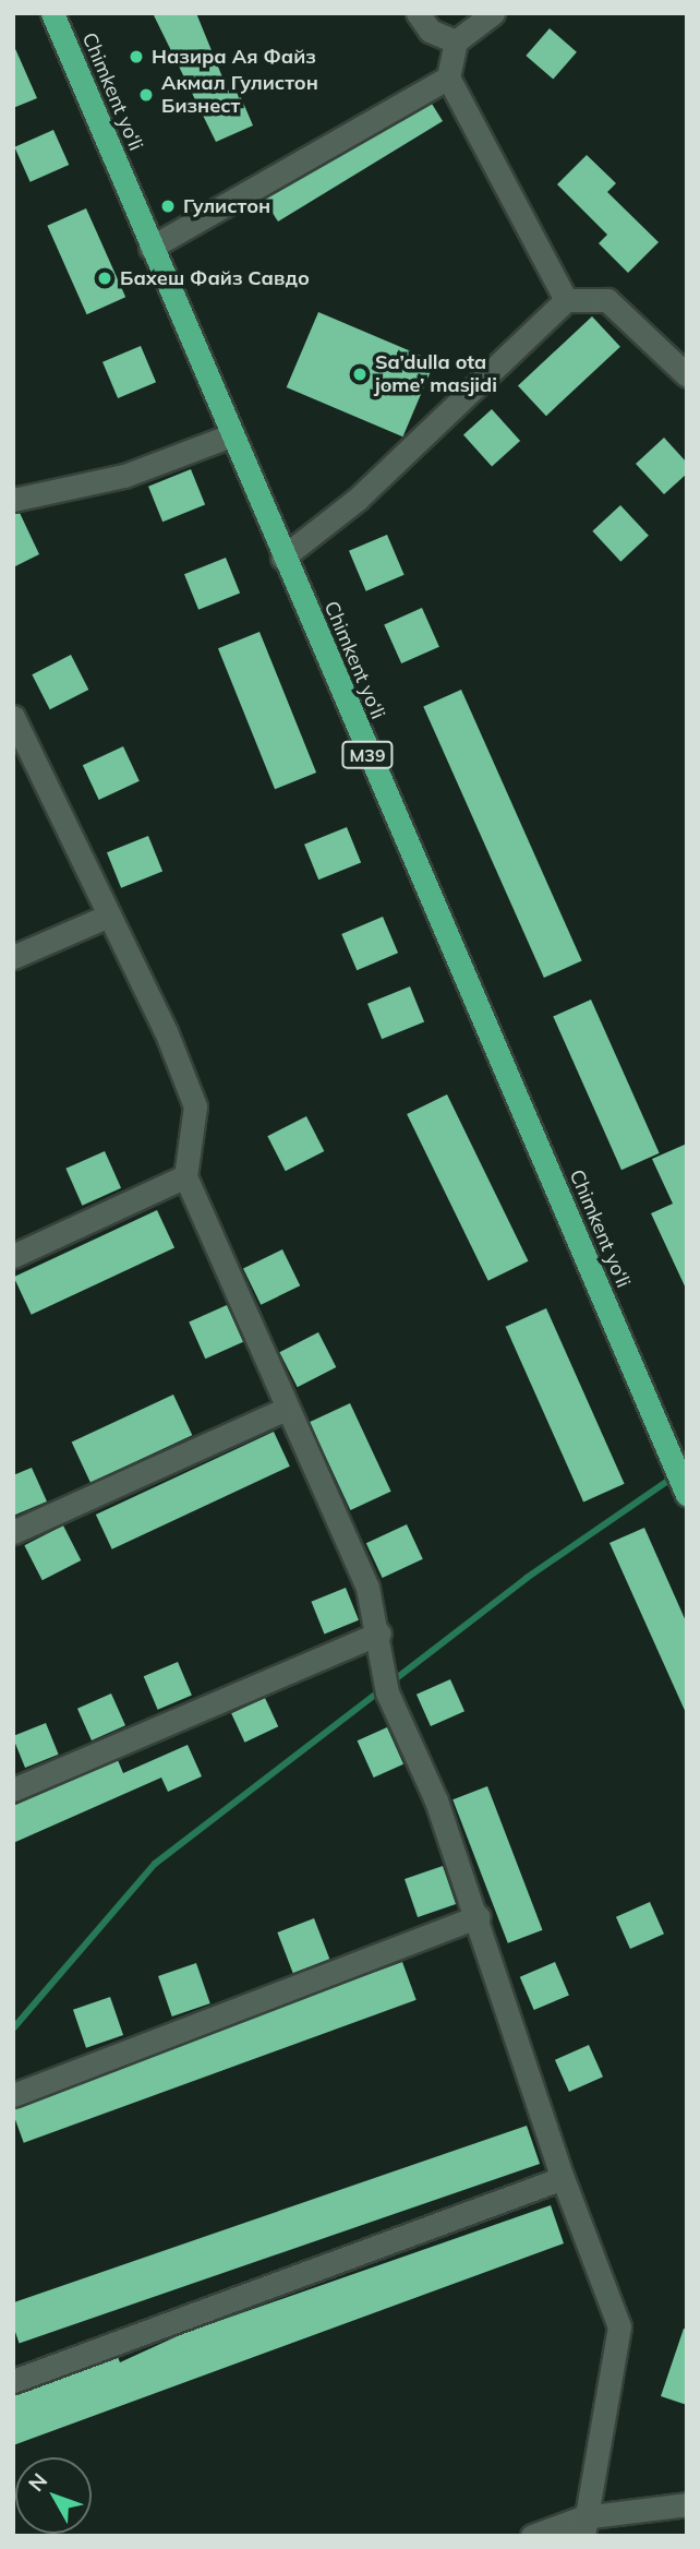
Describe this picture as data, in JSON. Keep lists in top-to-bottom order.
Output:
{
  "streets": {
    "highway": ["Chimkent yo‘li", "M39"]
  },
  "places": [
    "Назира Ая Файз",
    "Акмал Гулистон Бизнест",
    "Гулистон",
    "Бахеш Файз Савдо",
    "Sa’dulla ota jome’ masjidi"
  ],
  "north": "top left"
}
